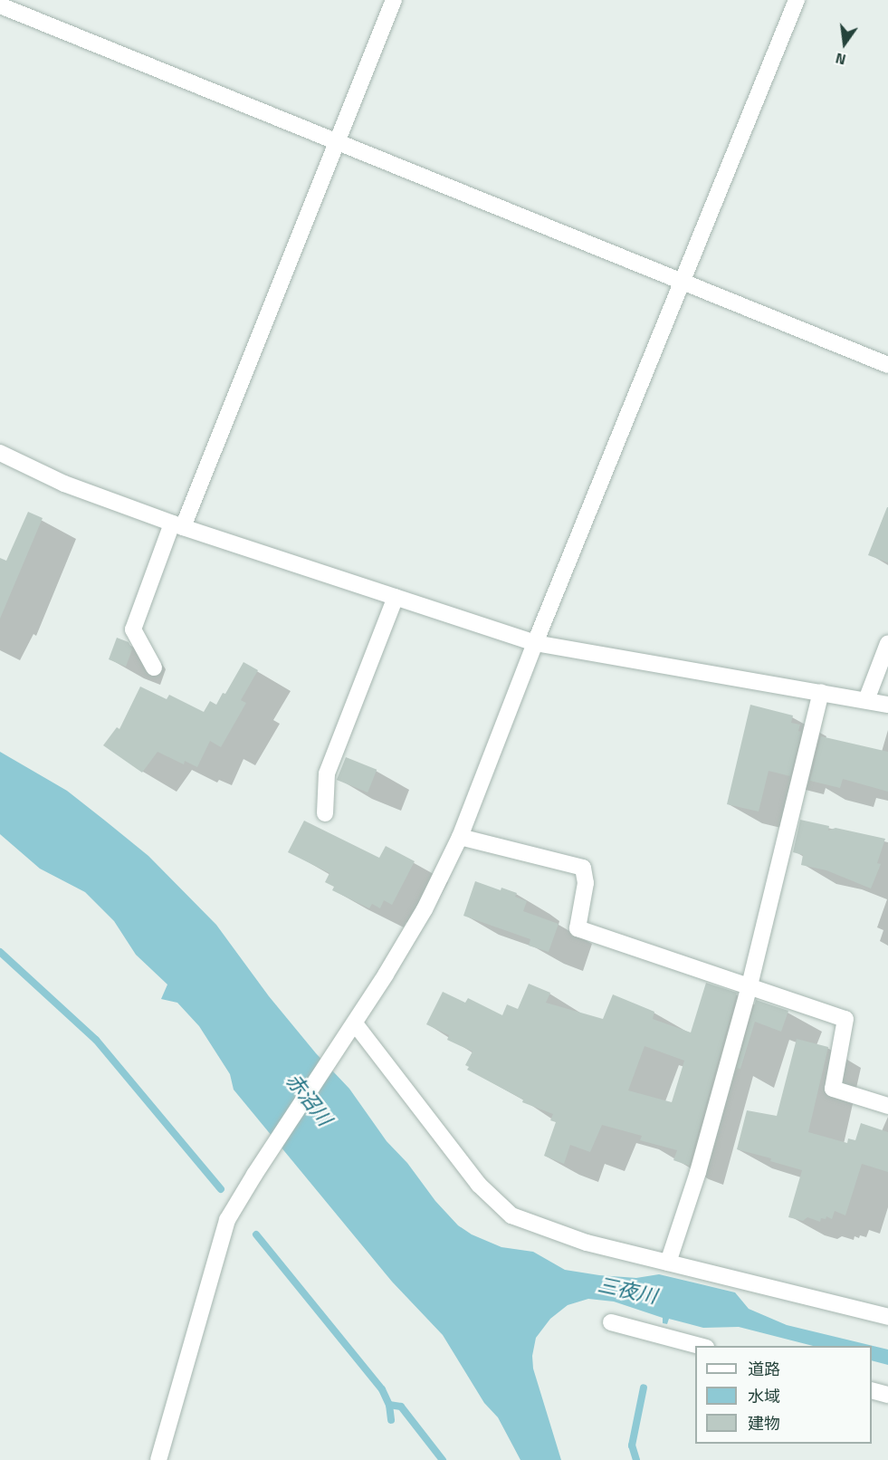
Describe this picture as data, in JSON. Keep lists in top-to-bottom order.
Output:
{
  "water": ["赤沼川", "三夜川"],
  "legend": ["道路", "水域", "建物"],
  "north": "bottom"
}
